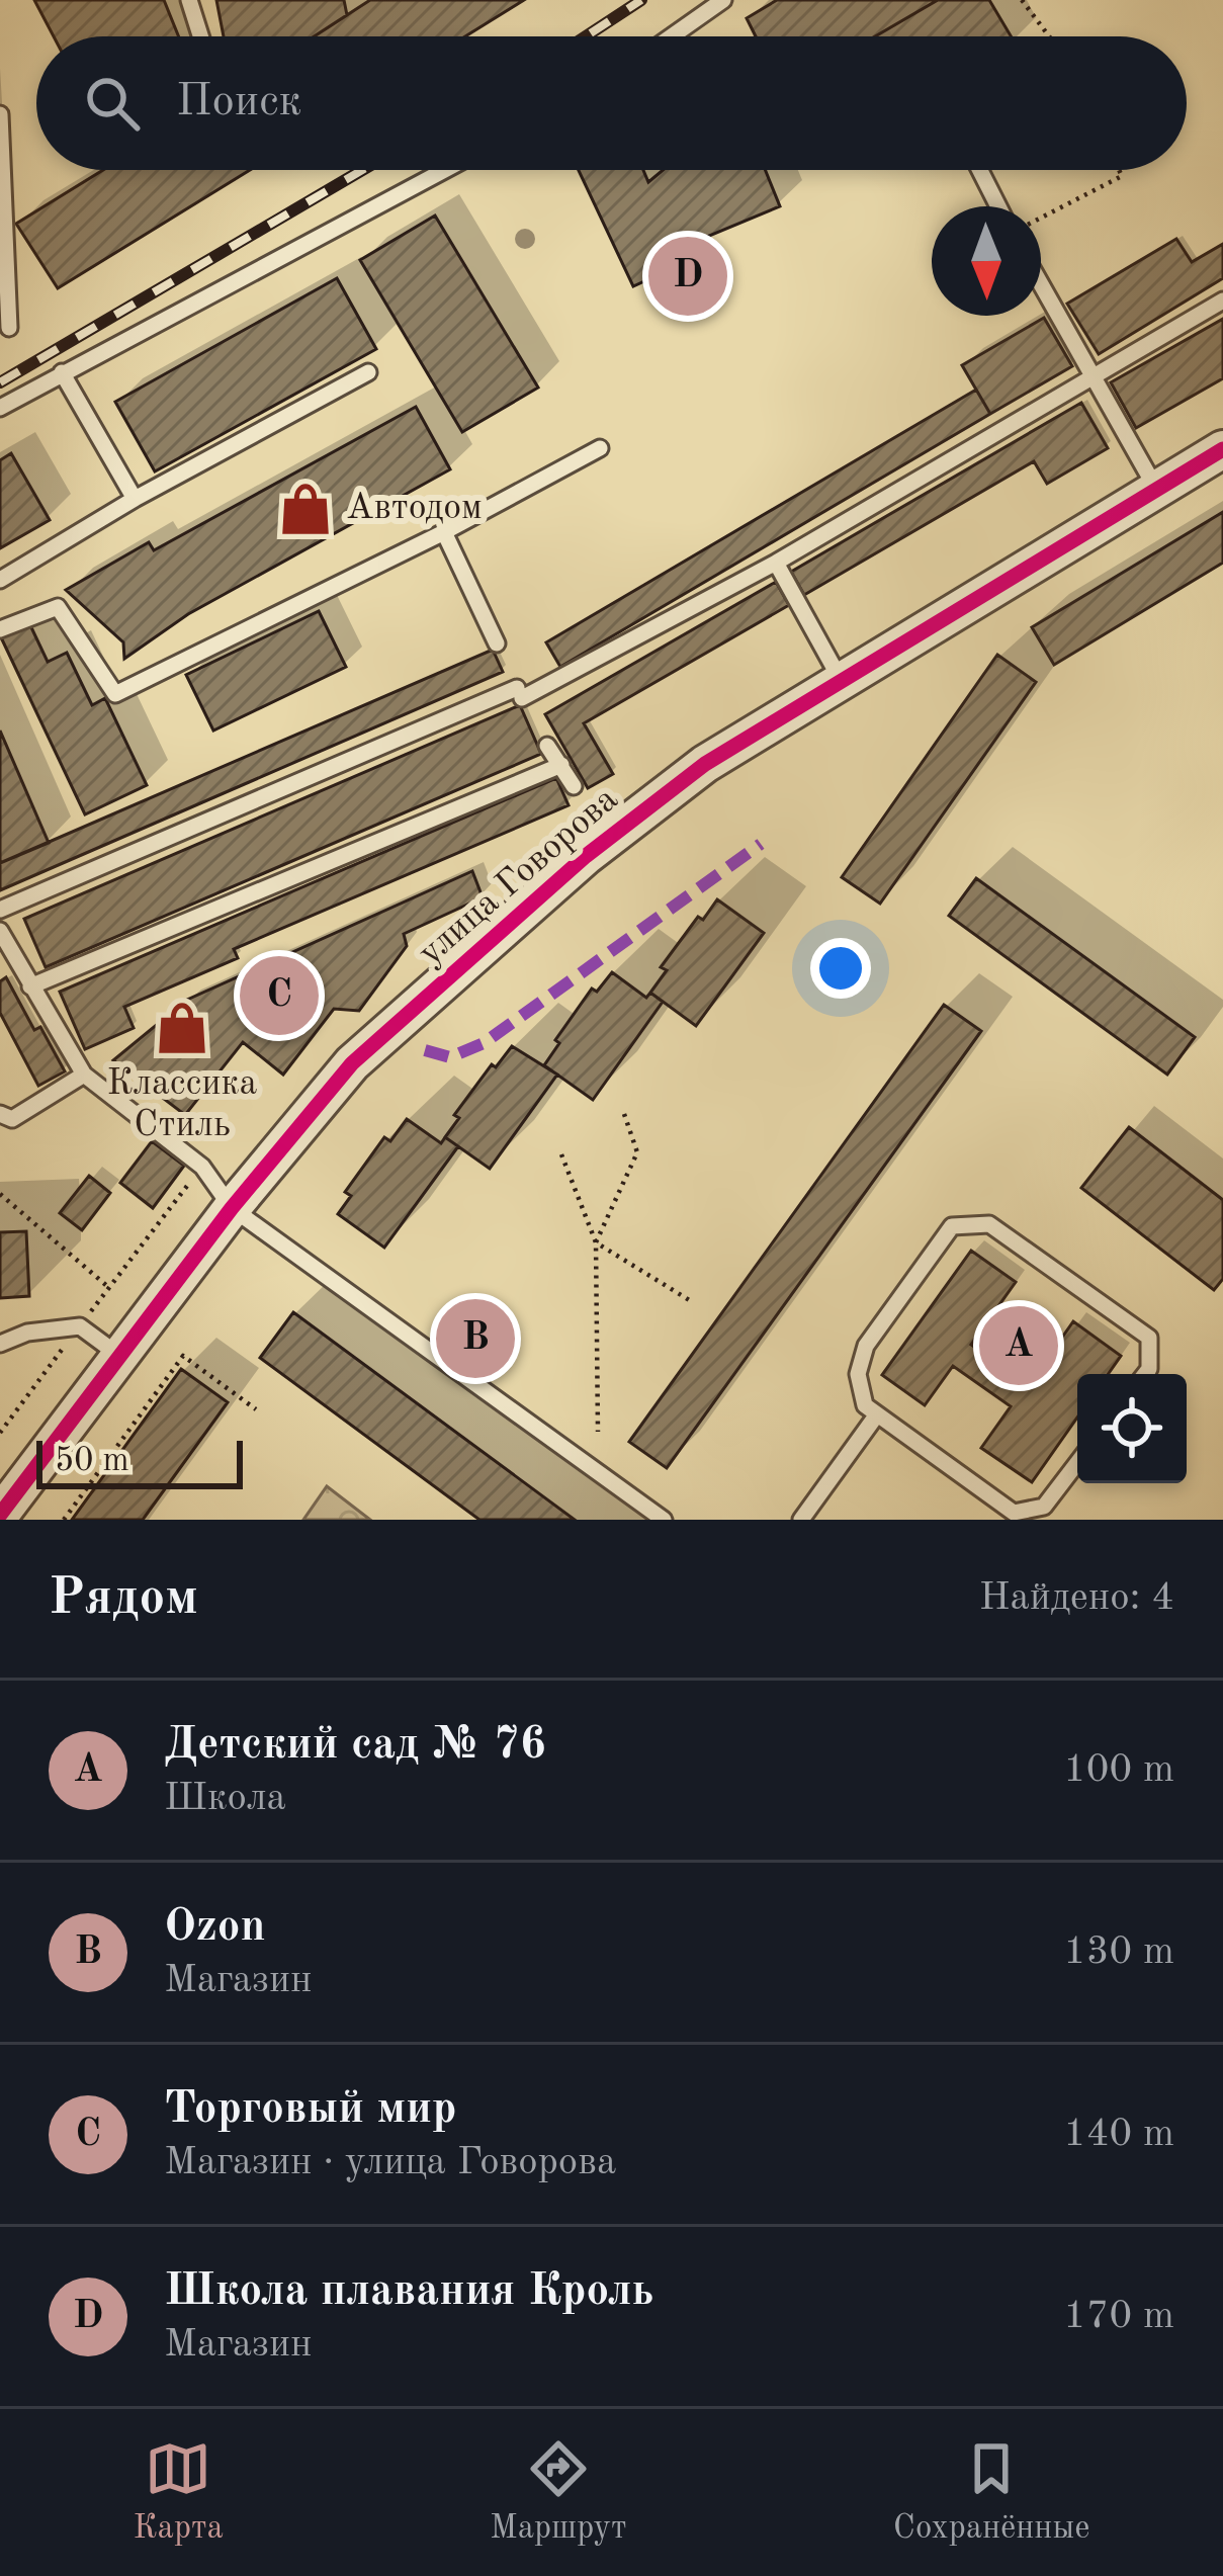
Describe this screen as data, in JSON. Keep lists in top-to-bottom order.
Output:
{
  "streets": {
    "street": ["улица Говорова"]
  },
  "places": {
    "shop": ["Автодом", "Классика Стиль"]
  },
  "scale_bar": "50 m",
  "north": "bottom",
  "page": {
    "search": "Поиск",
    "pins": [
      "D",
      "C",
      "B",
      "A"
    ],
    "scale": "50 m",
    "heading": ["Рядом", "Найдено: 4"],
    "list": [
      {
        "mark": "A",
        "name": "Детский сад № 76",
        "note": "Школа",
        "value": "100 m"
      },
      {
        "mark": "B",
        "name": "Ozon",
        "note": "Магазин",
        "value": "130 m"
      },
      {
        "mark": "C",
        "name": "Торговый мир",
        "note": "Магазин · улица Говорова",
        "value": "140 m"
      },
      {
        "mark": "D",
        "name": "Школа плавания Кроль",
        "note": "Магазин",
        "value": "170 m"
      }
    ],
    "nav": ["Карта", "Маршрут", "Сохранённые"]
  }
}
